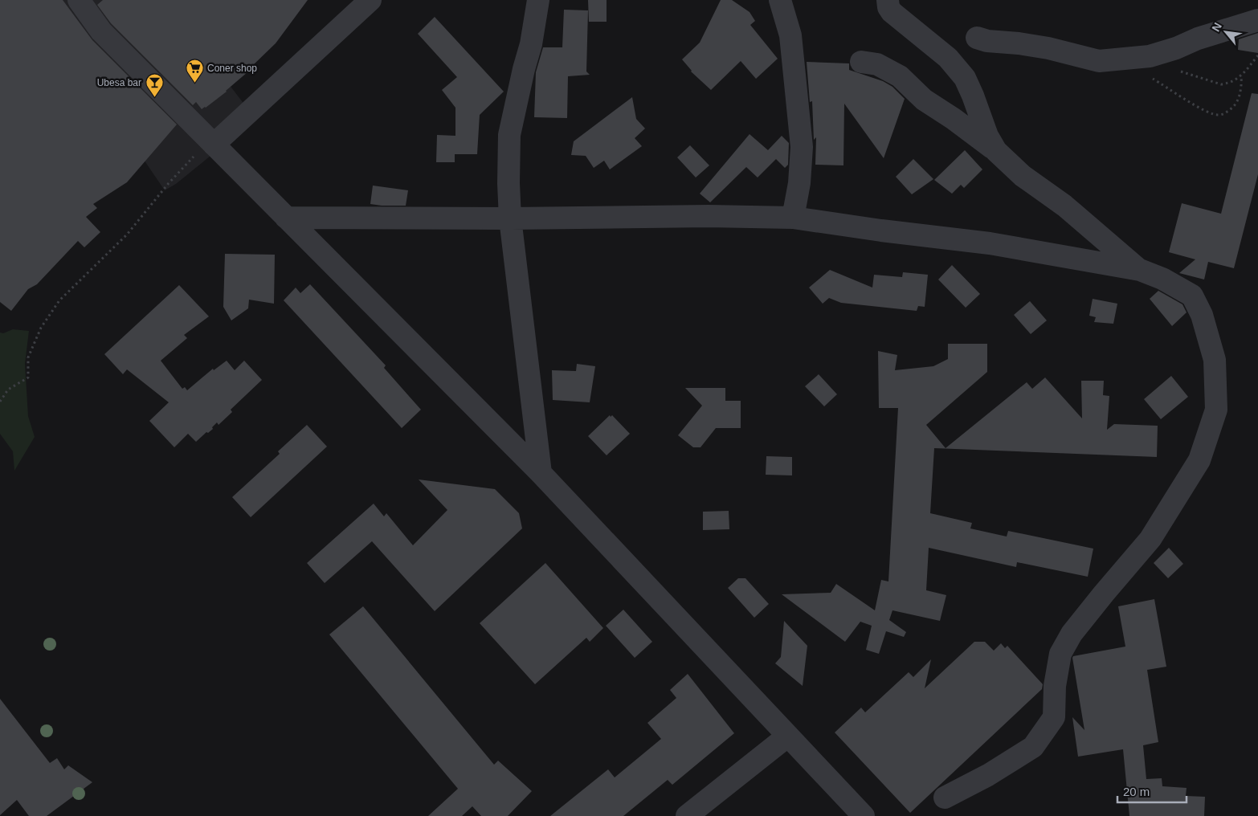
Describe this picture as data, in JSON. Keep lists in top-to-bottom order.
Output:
{
  "places": {
    "supermarket": ["Coner shop"],
    "bar": ["Ubesa bar"]
  },
  "scale_bar": "20 m",
  "north": "top left"
}
